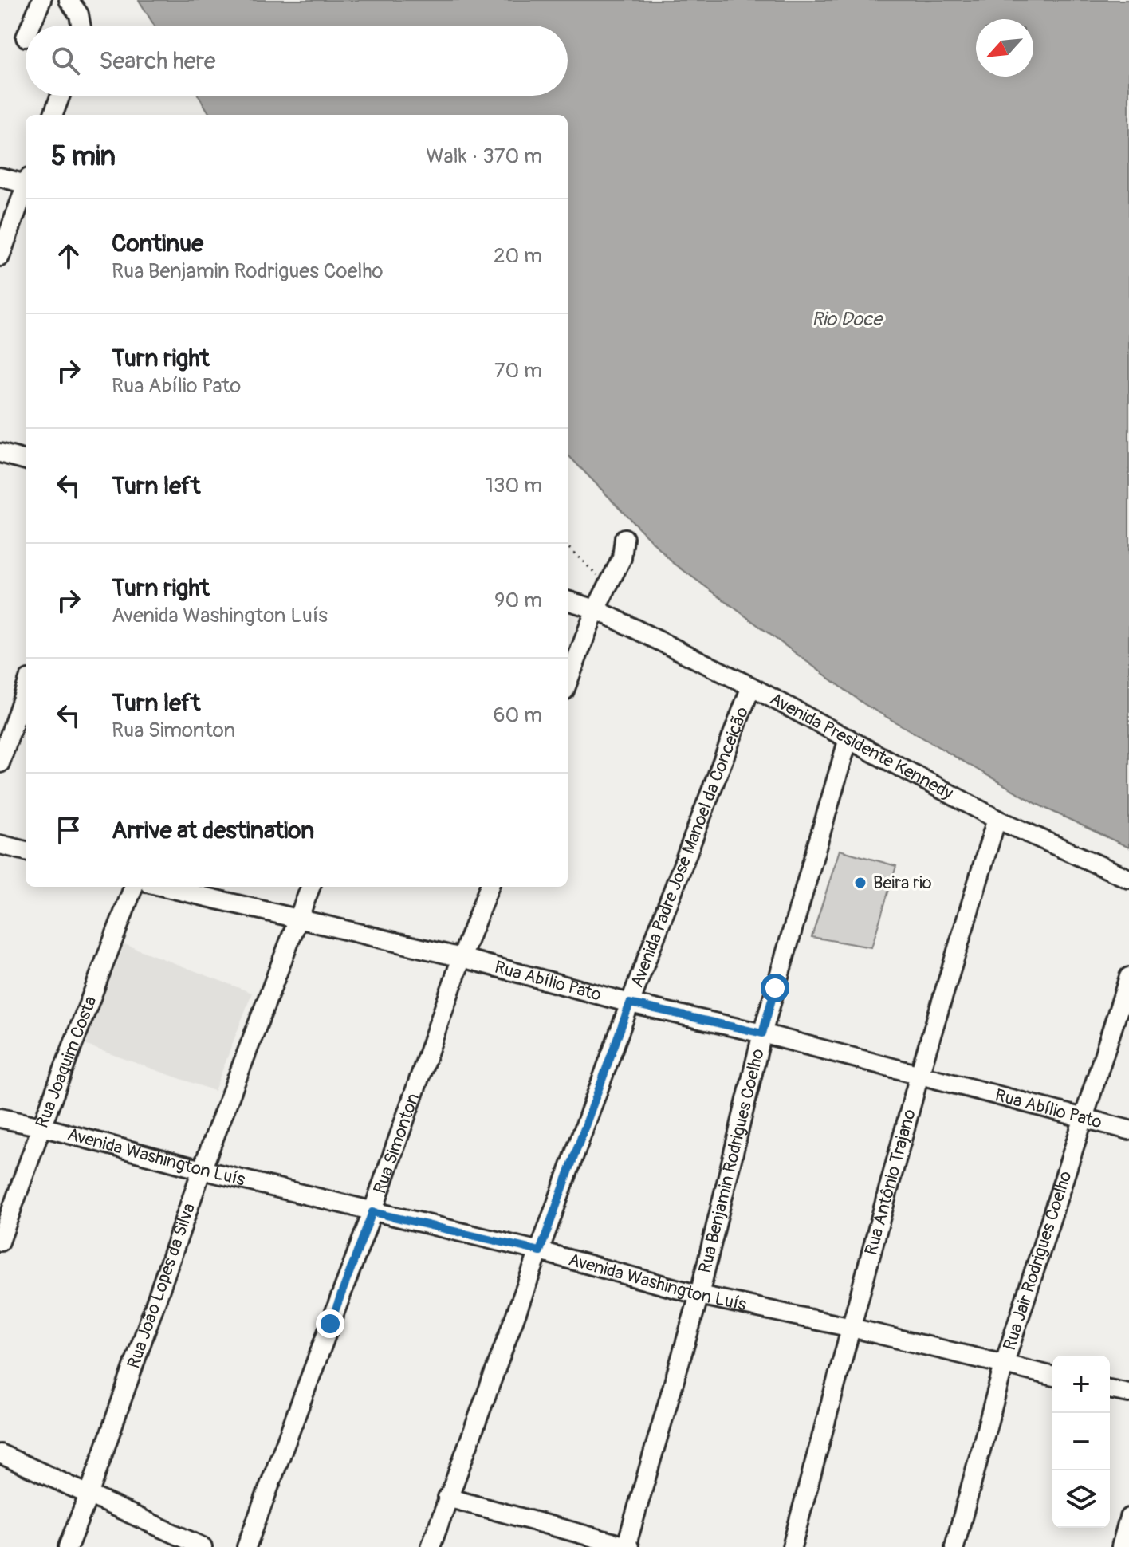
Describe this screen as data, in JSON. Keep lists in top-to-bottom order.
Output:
{
  "streets": {
    "street": [
      "Avenida Presidente Kennedy",
      "Avenida Padre José Manoel da Conceição",
      "Rua Abílio Pato",
      "Rua Joaquim Costa",
      "Rua Simonton",
      "Avenida Washington Luís",
      "Rua Benjamin Rodrigues Coelho",
      "Rua Antônio Trajano",
      "Rua Jair Rodrigues Coelho",
      "Rua João Lopes da Silva"
    ]
  },
  "crossings": [
    ["Avenida Presidente Kennedy", "Avenida Padre José Manoel da Conceição"],
    ["Avenida Presidente Kennedy", "Rua Benjamin Rodrigues Coelho"],
    ["Avenida Presidente Kennedy", "Rua Antônio Trajano"],
    ["Avenida Padre José Manoel da Conceição", "Rua Abílio Pato"],
    ["Avenida Padre José Manoel da Conceição", "Avenida Washington Luís"],
    ["Rua Abílio Pato", "Rua Simonton"],
    ["Rua Abílio Pato", "Rua Benjamin Rodrigues Coelho"],
    ["Rua Abílio Pato", "Rua Antônio Trajano"],
    ["Rua Abílio Pato", "Rua Jair Rodrigues Coelho"],
    ["Rua Abílio Pato", "Rua João Lopes da Silva"],
    ["Rua Joaquim Costa", "Avenida Washington Luís"],
    ["Rua Simonton", "Avenida Washington Luís"],
    ["Avenida Washington Luís", "Rua Benjamin Rodrigues Coelho"],
    ["Avenida Washington Luís", "Rua Antônio Trajano"],
    ["Avenida Washington Luís", "Rua Jair Rodrigues Coelho"],
    ["Avenida Washington Luís", "Rua João Lopes da Silva"]
  ],
  "water": ["Rio Doce"],
  "places": ["Beira rio"],
  "north": "bottom left",
  "page": {
    "search": "Search here",
    "heading": ["5 min", "Walk · 370 m"],
    "list": [
      ["Continue", "Rua Benjamin Rodrigues Coelho", "20 m"],
      ["Turn right", "Rua Abílio Pato", "70 m"],
      ["Turn left", "130 m"],
      ["Turn right", "Avenida Washington Luís", "90 m"],
      ["Turn left", "Rua Simonton", "60 m"],
      "Arrive at destination"
    ],
    "map_buttons": ["+", "−"]
  }
}
